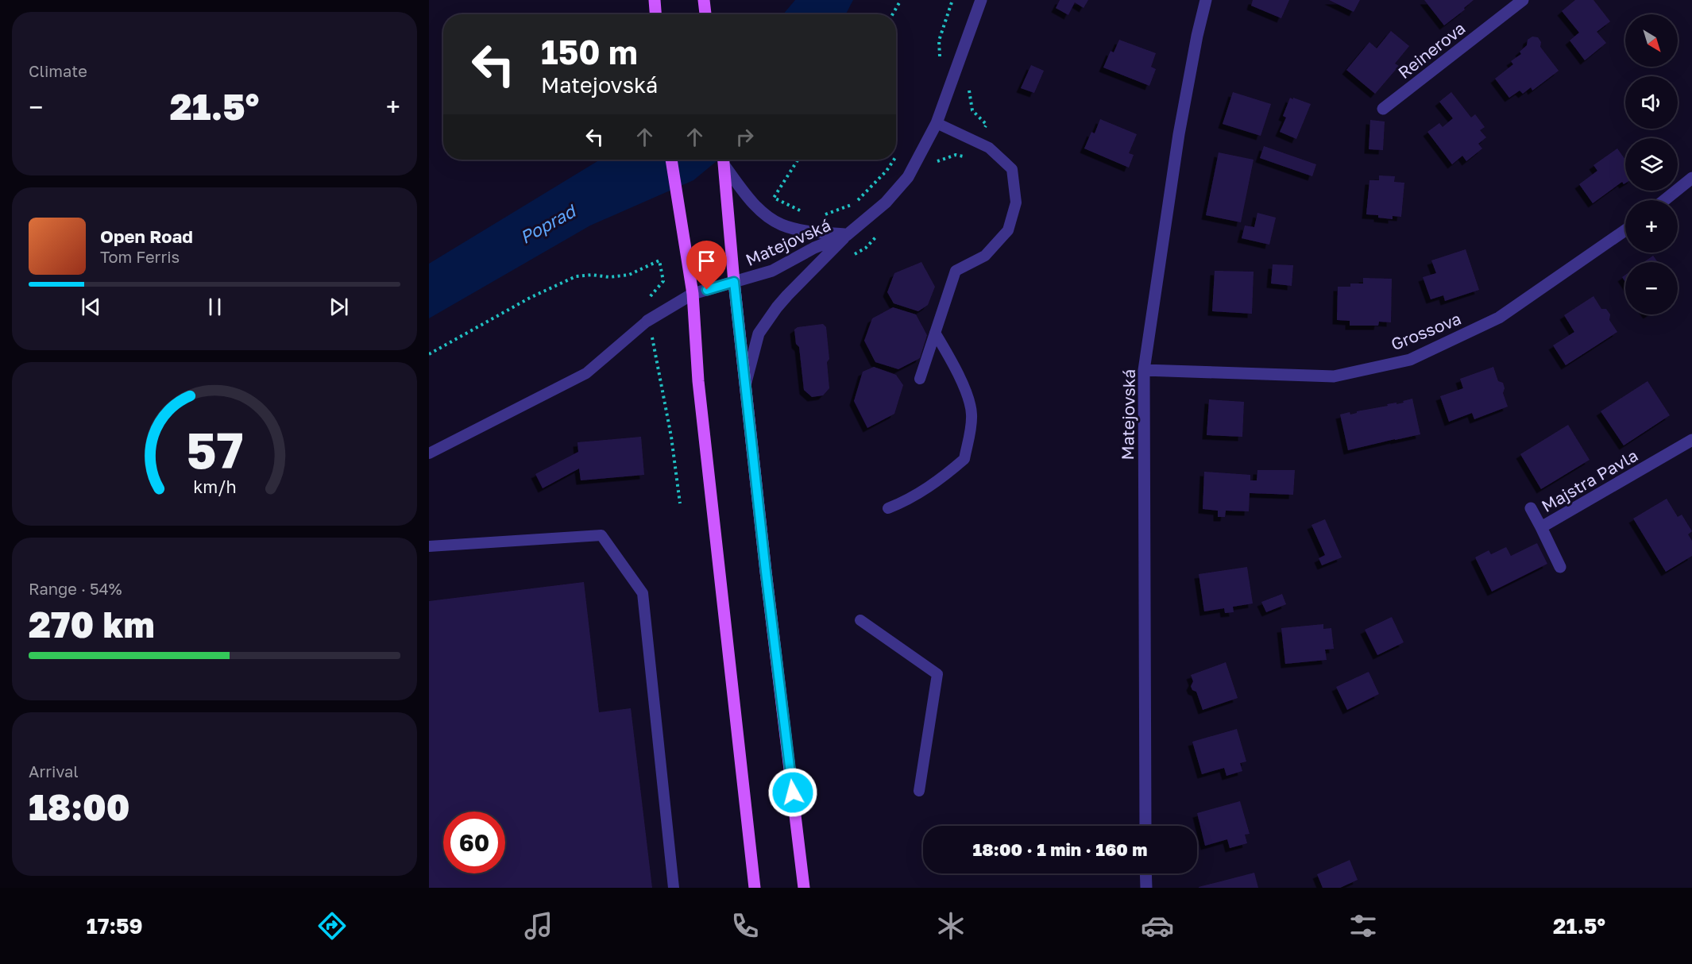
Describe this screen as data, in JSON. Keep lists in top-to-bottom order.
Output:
{
  "streets": {
    "street": [
      "Reinerova",
      "Matejovská",
      "Grossova",
      "Majstra Pavla"
    ]
  },
  "crossings": [
    ["Matejovská", "Grossova"]
  ],
  "water": ["Poprad"],
  "north": "bottom right",
  "page": {
    "tile": [
      "Climate",
      ["Range · 54%", "270 km"],
      ["Arrival", "18:00"]
    ],
    "map_buttons": ["+", "−"],
    "turn": ["150 m", "Matejovská"],
    "heat": ["−", "21.5°", "+"],
    "song": ["Open Road", "Tom Ferris"],
    "limit": "60",
    "trip": "18:00 · 1 min · 160 m",
    "tabs": ["17:59", "21.5°"],
    "gauge": ["57", "km/h"]
  }
}
